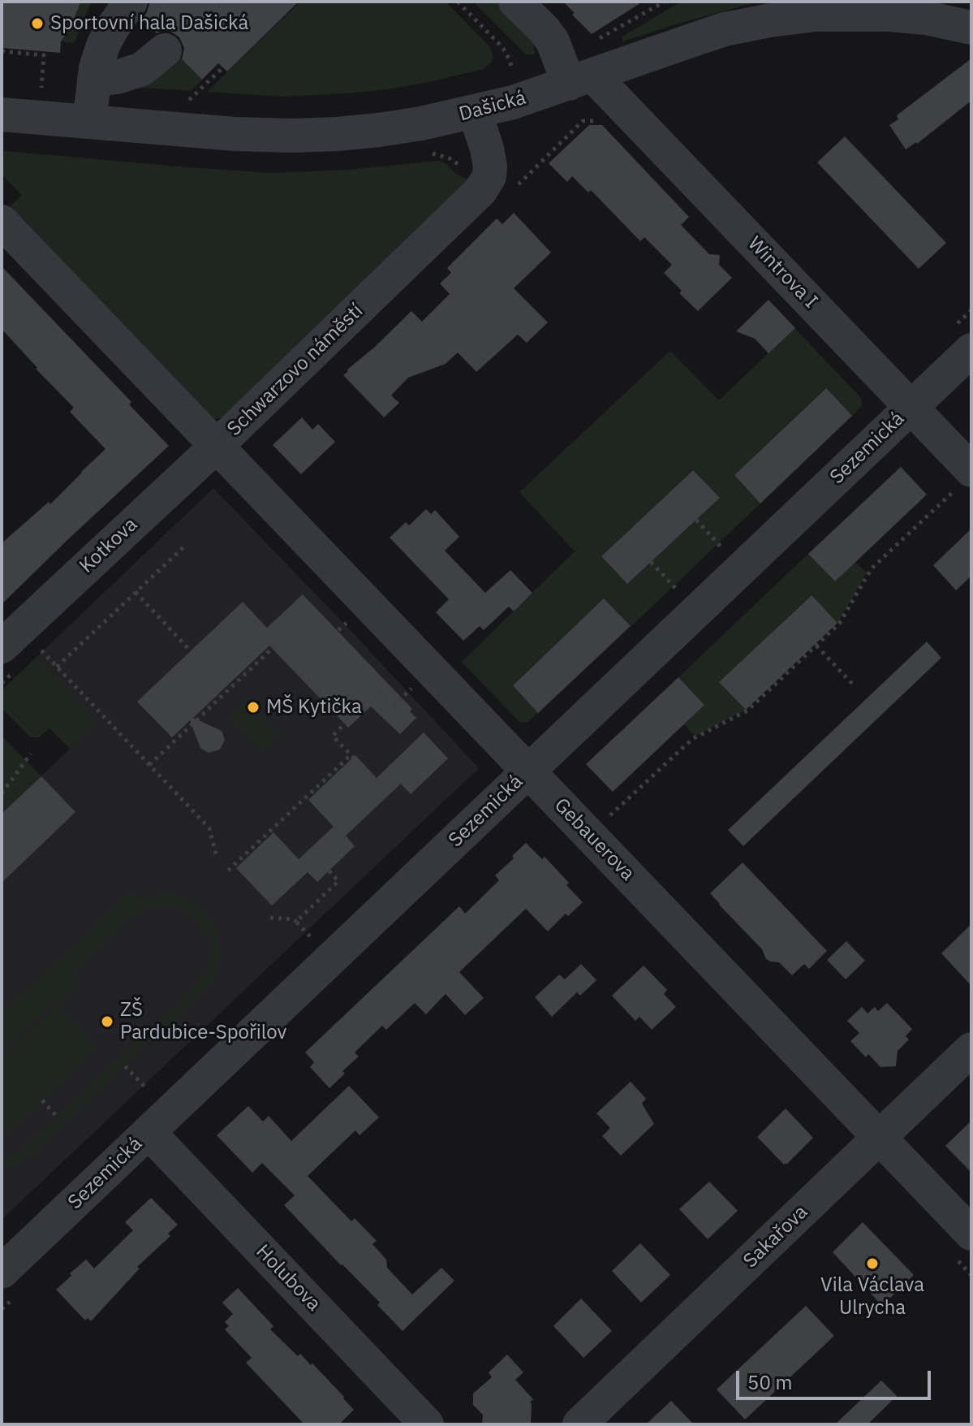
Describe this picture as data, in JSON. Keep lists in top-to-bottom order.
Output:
{
  "streets": {
    "street": [
      "Dašická",
      "Wintrova I",
      "Schwarzovo náměstí",
      "Sezemická",
      "Kotkova",
      "Gebauerova",
      "Sakařova",
      "Holubova"
    ]
  },
  "crossings": [
    ["Dašická", "Wintrova I"],
    ["Dašická", "Schwarzovo náměstí"],
    ["Wintrova I", "Sezemická"],
    ["Schwarzovo náměstí", "Kotkova"],
    ["Schwarzovo náměstí", "Gebauerova"],
    ["Sezemická", "Gebauerova"],
    ["Sezemická", "Holubova"],
    ["Kotkova", "Gebauerova"],
    ["Gebauerova", "Sakařova"]
  ],
  "places": [
    "Sportovní hala Dašická",
    "MŠ Kytička",
    "ZŠ Pardubice-Spořilov",
    "Vila Václava Ulrycha"
  ],
  "scale_bar": "50 m"
}
